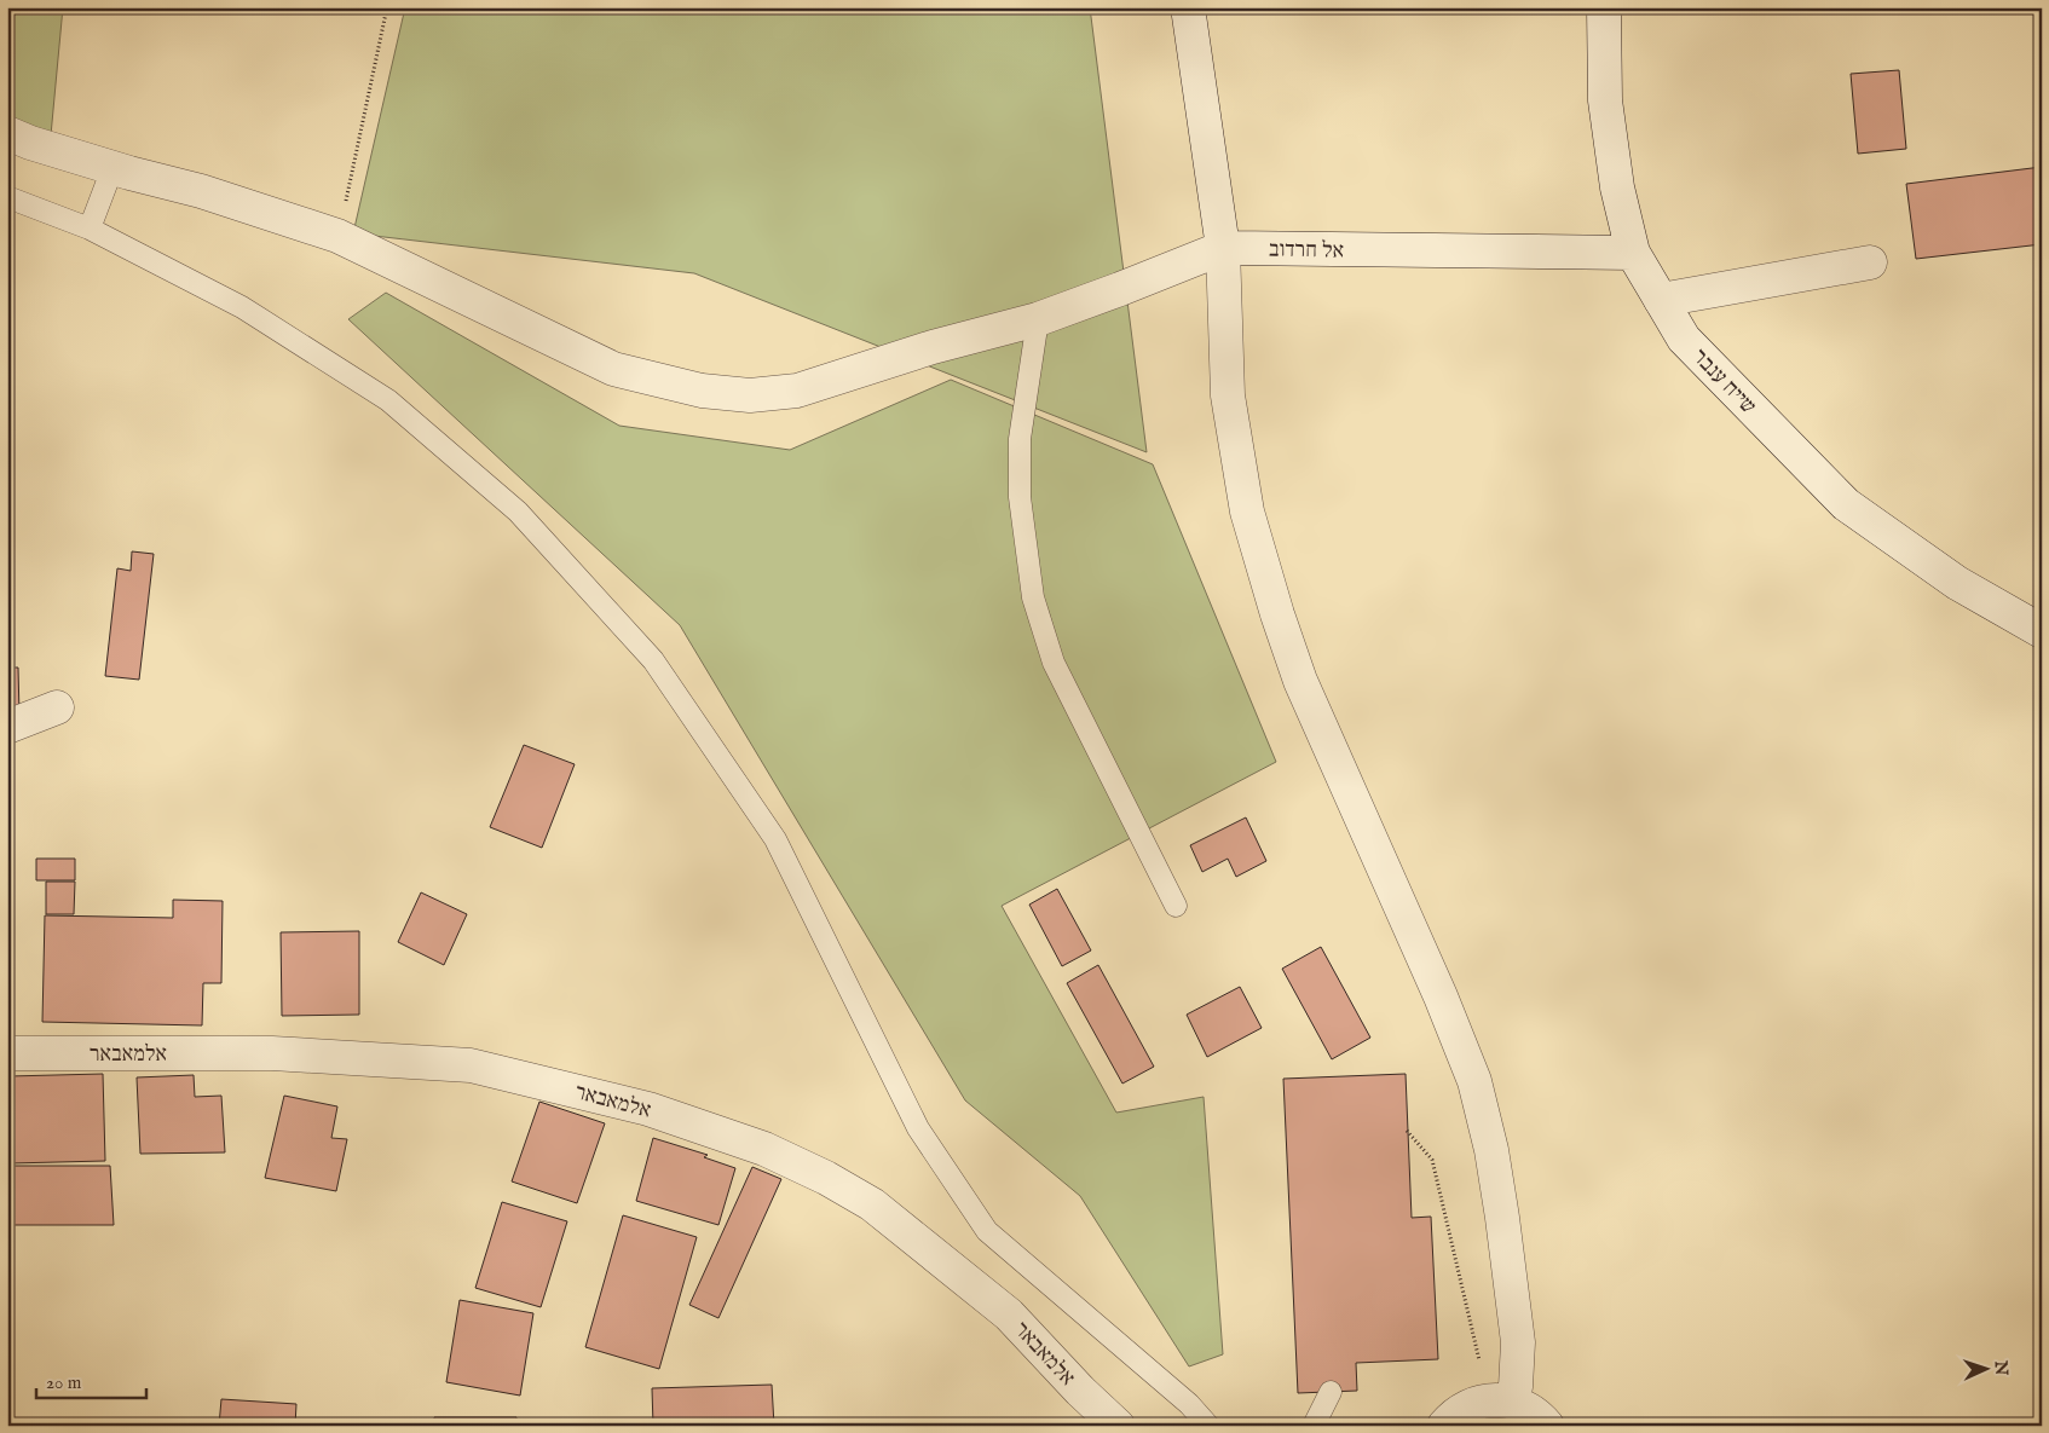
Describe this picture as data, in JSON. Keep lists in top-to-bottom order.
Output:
{
  "streets": {
    "street": ["אל חרדוב", "שייח ענבר", "אלמאבאר"]
  },
  "crossings": [
    ["אל חרדוב", "שייח ענבר"]
  ],
  "scale_bar": "20 m",
  "north": "right"
}
